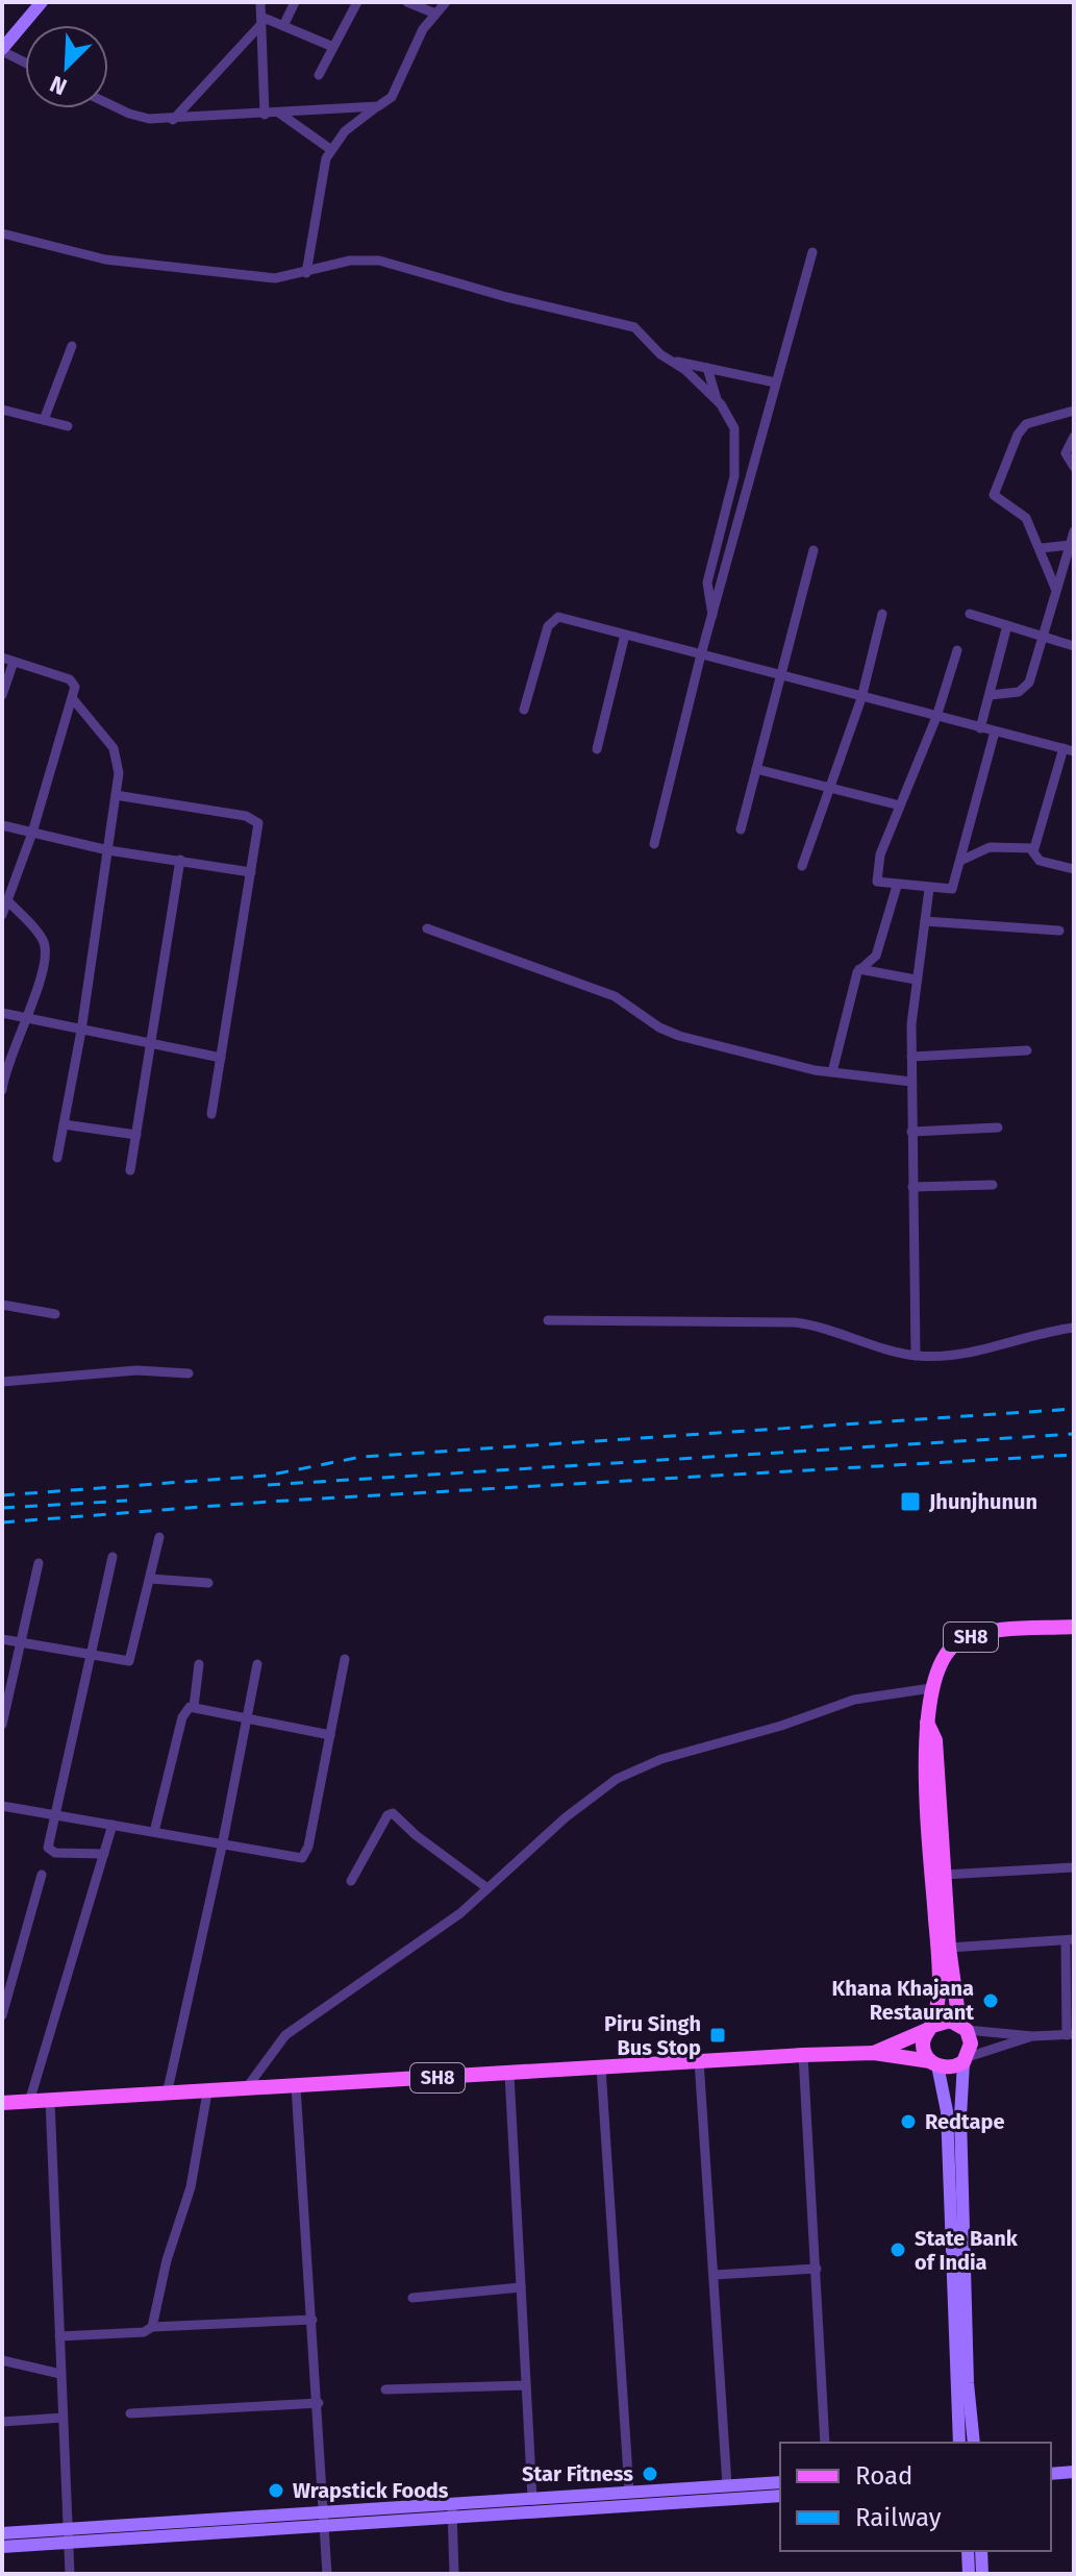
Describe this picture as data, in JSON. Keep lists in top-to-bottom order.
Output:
{
  "streets": {
    "main road": ["SH8"]
  },
  "places": {
    "transit": ["Jhunjhunun", "Piru Singh Bus Stop"],
    "other": [
      "Khana Khajana Restaurant",
      "Redtape",
      "State Bank of India",
      "Star Fitness",
      "Wrapstick Foods"
    ]
  },
  "legend": ["Road", "Railway"],
  "north": "bottom left"
}
